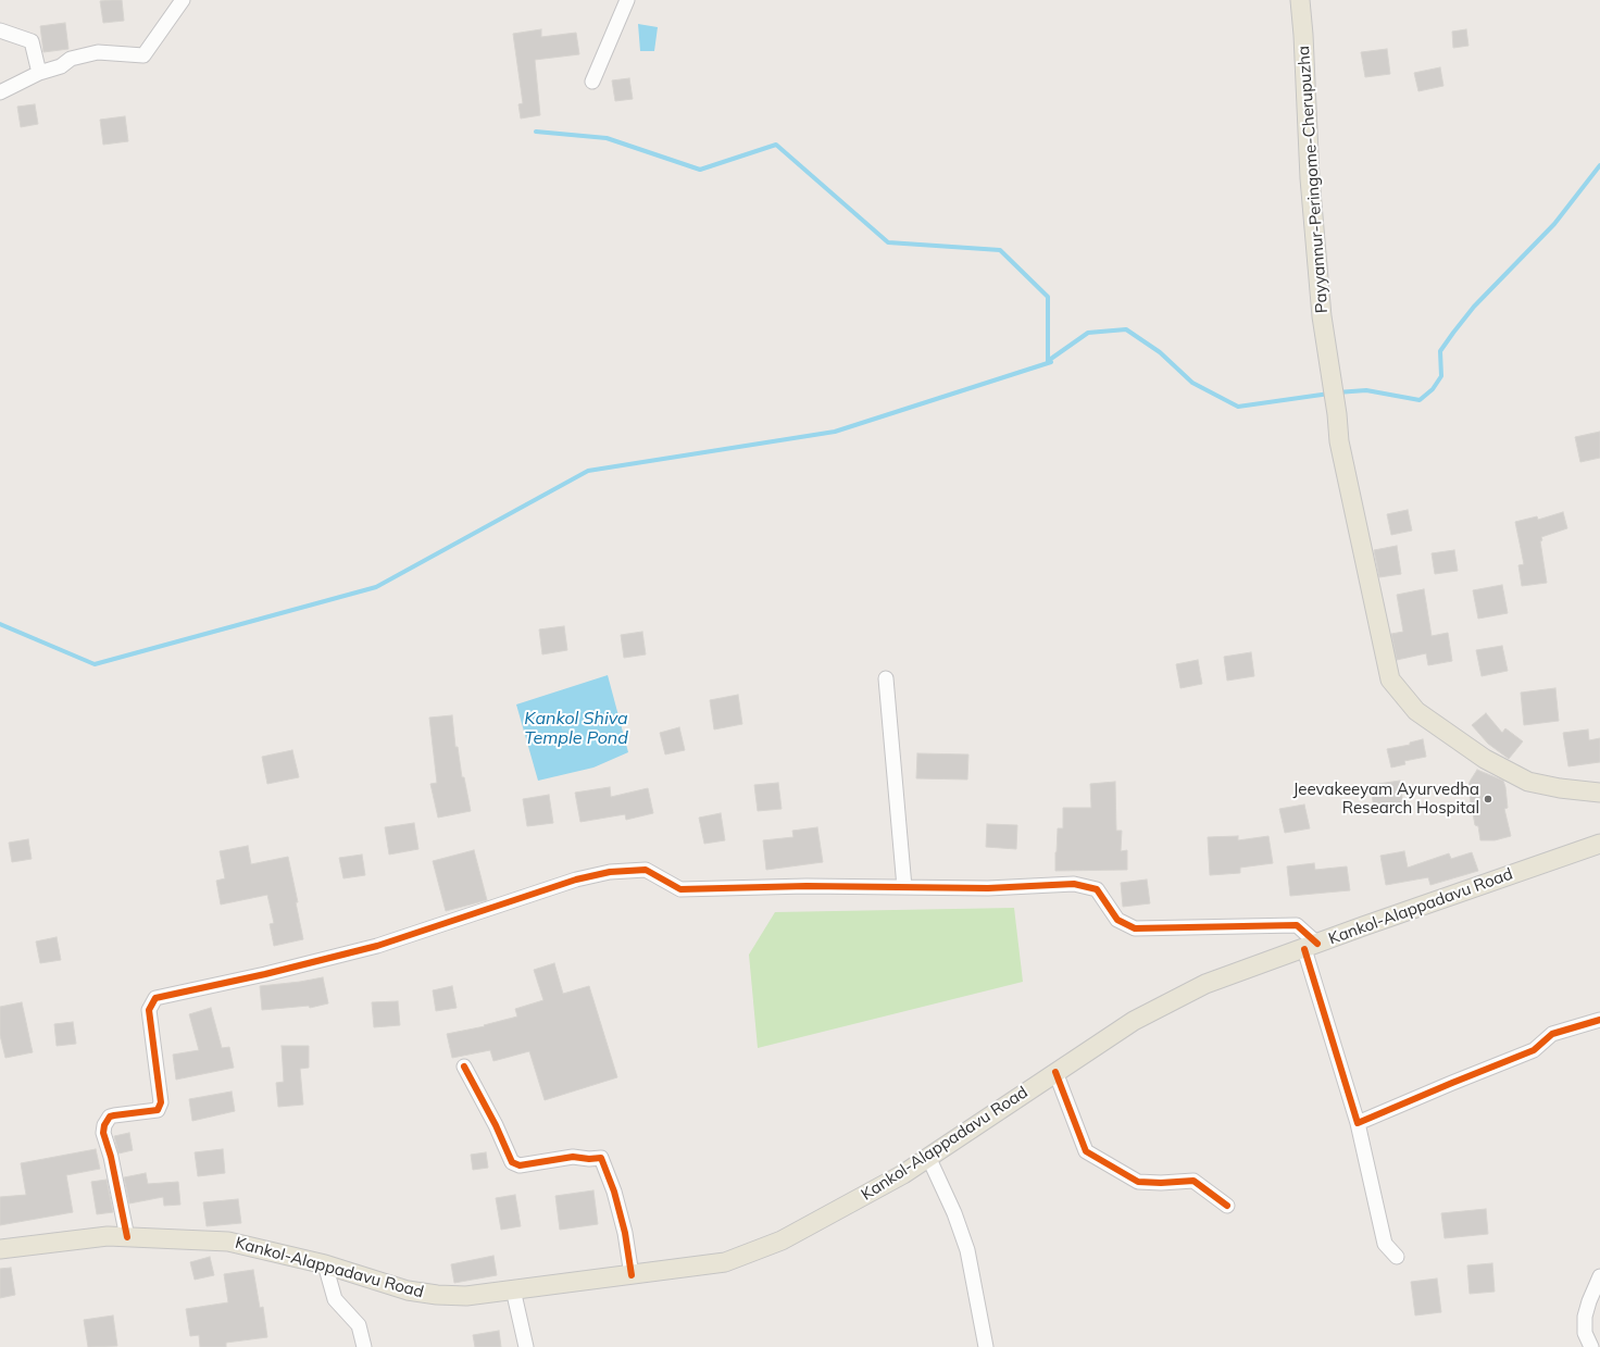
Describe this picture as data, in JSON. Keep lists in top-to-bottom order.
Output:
{
  "streets": {
    "main road": ["Payyannur-Peringome-Cherupuzha", "Kankol-Alappadavu Road"]
  },
  "water": ["Kankol Shiva Temple Pond"],
  "places": ["Jeevakeeyam Ayurvedha Research Hospital"]
}
